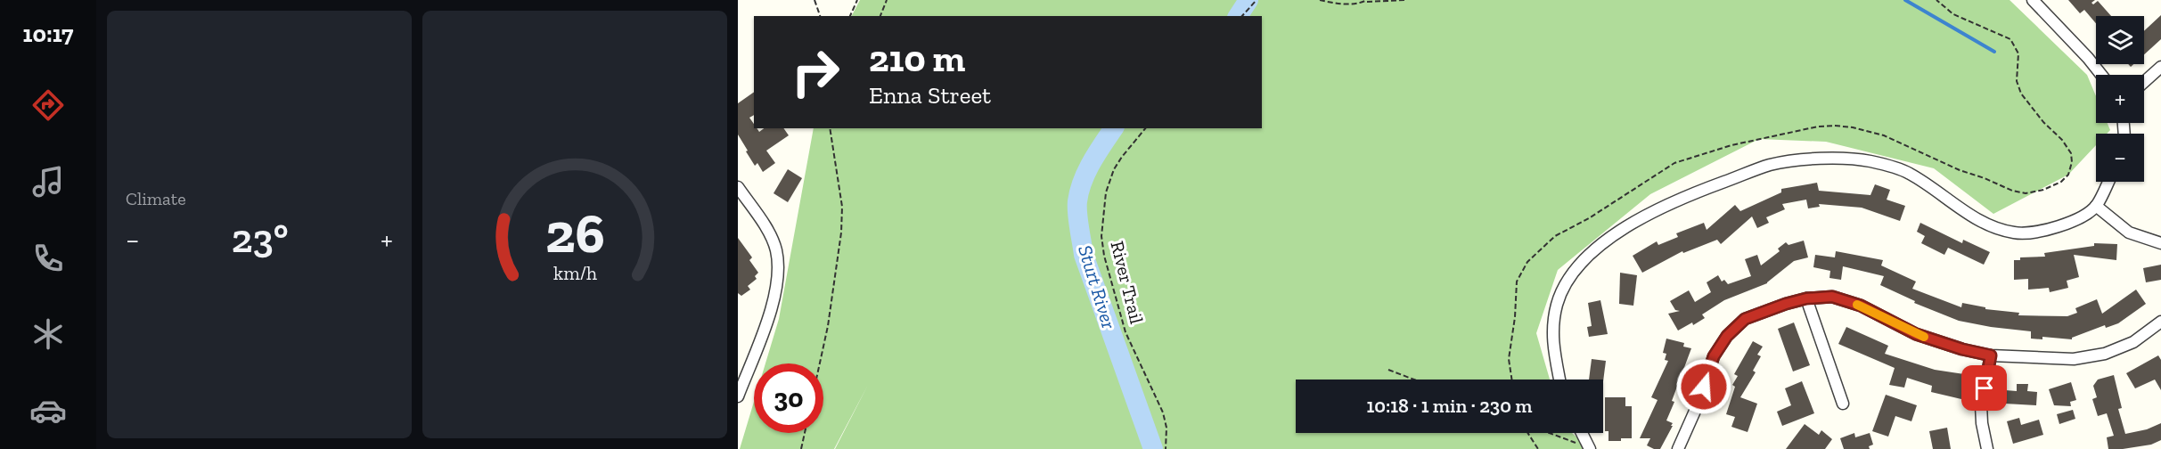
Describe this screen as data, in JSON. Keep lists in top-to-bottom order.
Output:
{
  "streets": {
    "path": ["River Trail"]
  },
  "water": ["Sturt River"],
  "page": {
    "tabs": "10:17",
    "tile": "Climate",
    "map_buttons": ["+", "−"],
    "turn": ["210 m", "Enna Street"],
    "heat": ["−", "23°", "+"],
    "limit": "30",
    "trip": "10:18 · 1 min · 230 m",
    "gauge": ["26", "km/h"]
  }
}
